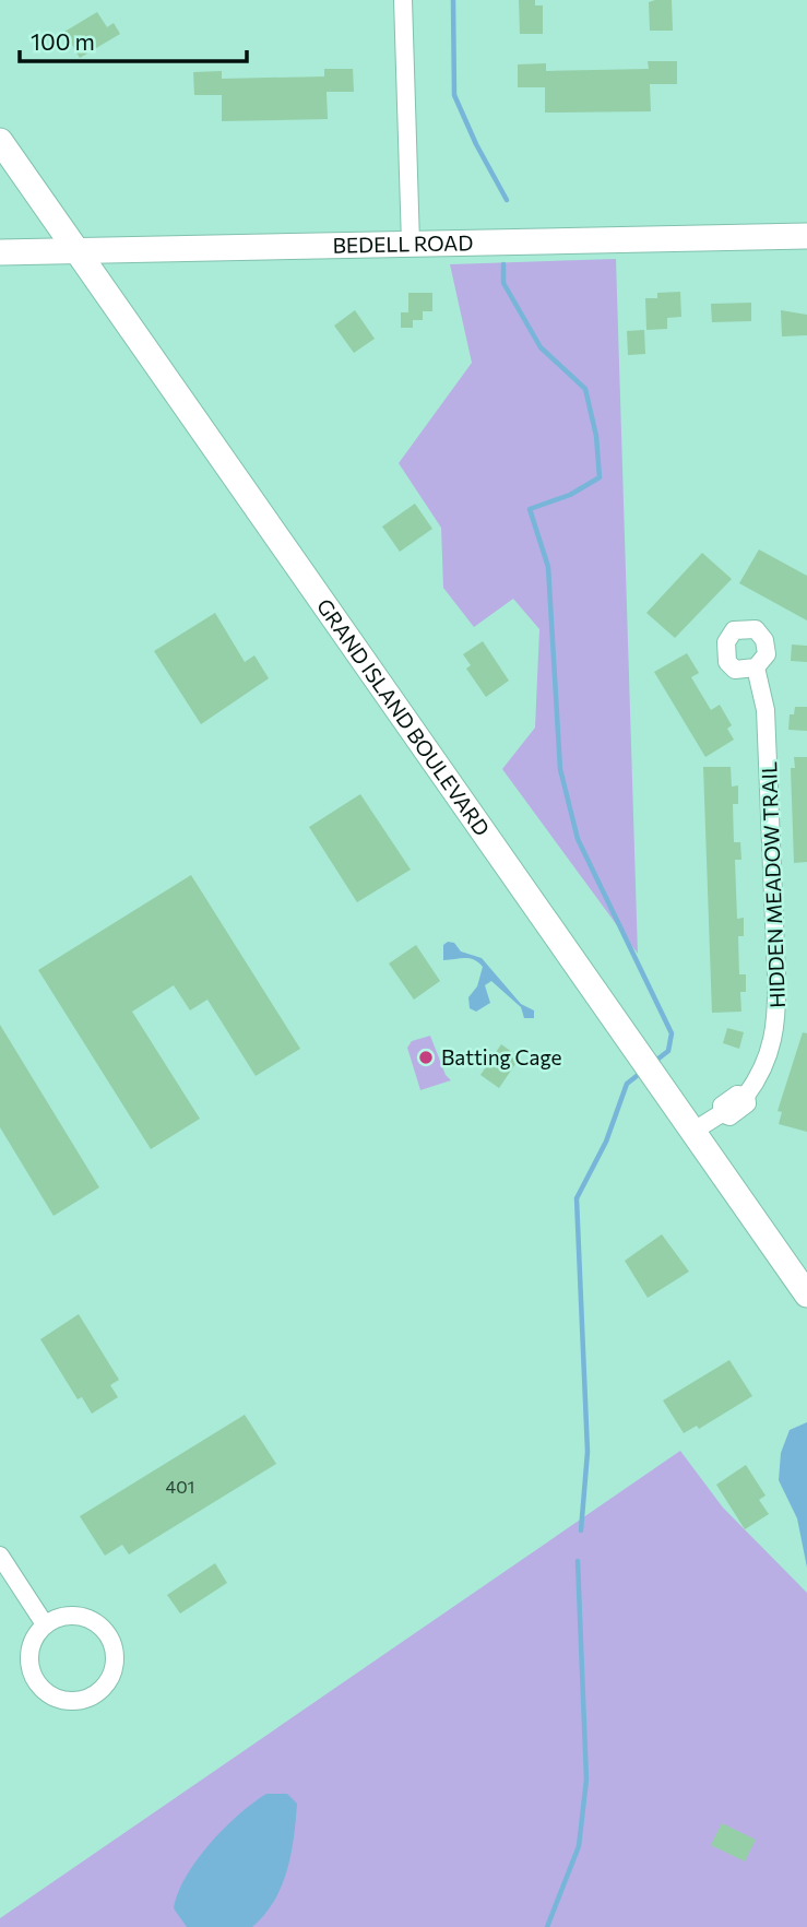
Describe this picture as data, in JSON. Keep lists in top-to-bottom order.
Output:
{
  "streets": {
    "main road": ["BEDELL ROAD", "GRAND ISLAND BOULEVARD"],
    "street": ["HIDDEN MEADOW TRAIL"]
  },
  "crossings": [
    ["BEDELL ROAD", "GRAND ISLAND BOULEVARD"],
    ["GRAND ISLAND BOULEVARD", "HIDDEN MEADOW TRAIL"]
  ],
  "places": ["Batting Cage"],
  "house_numbers": ["401"],
  "scale_bar": "100 m"
}
